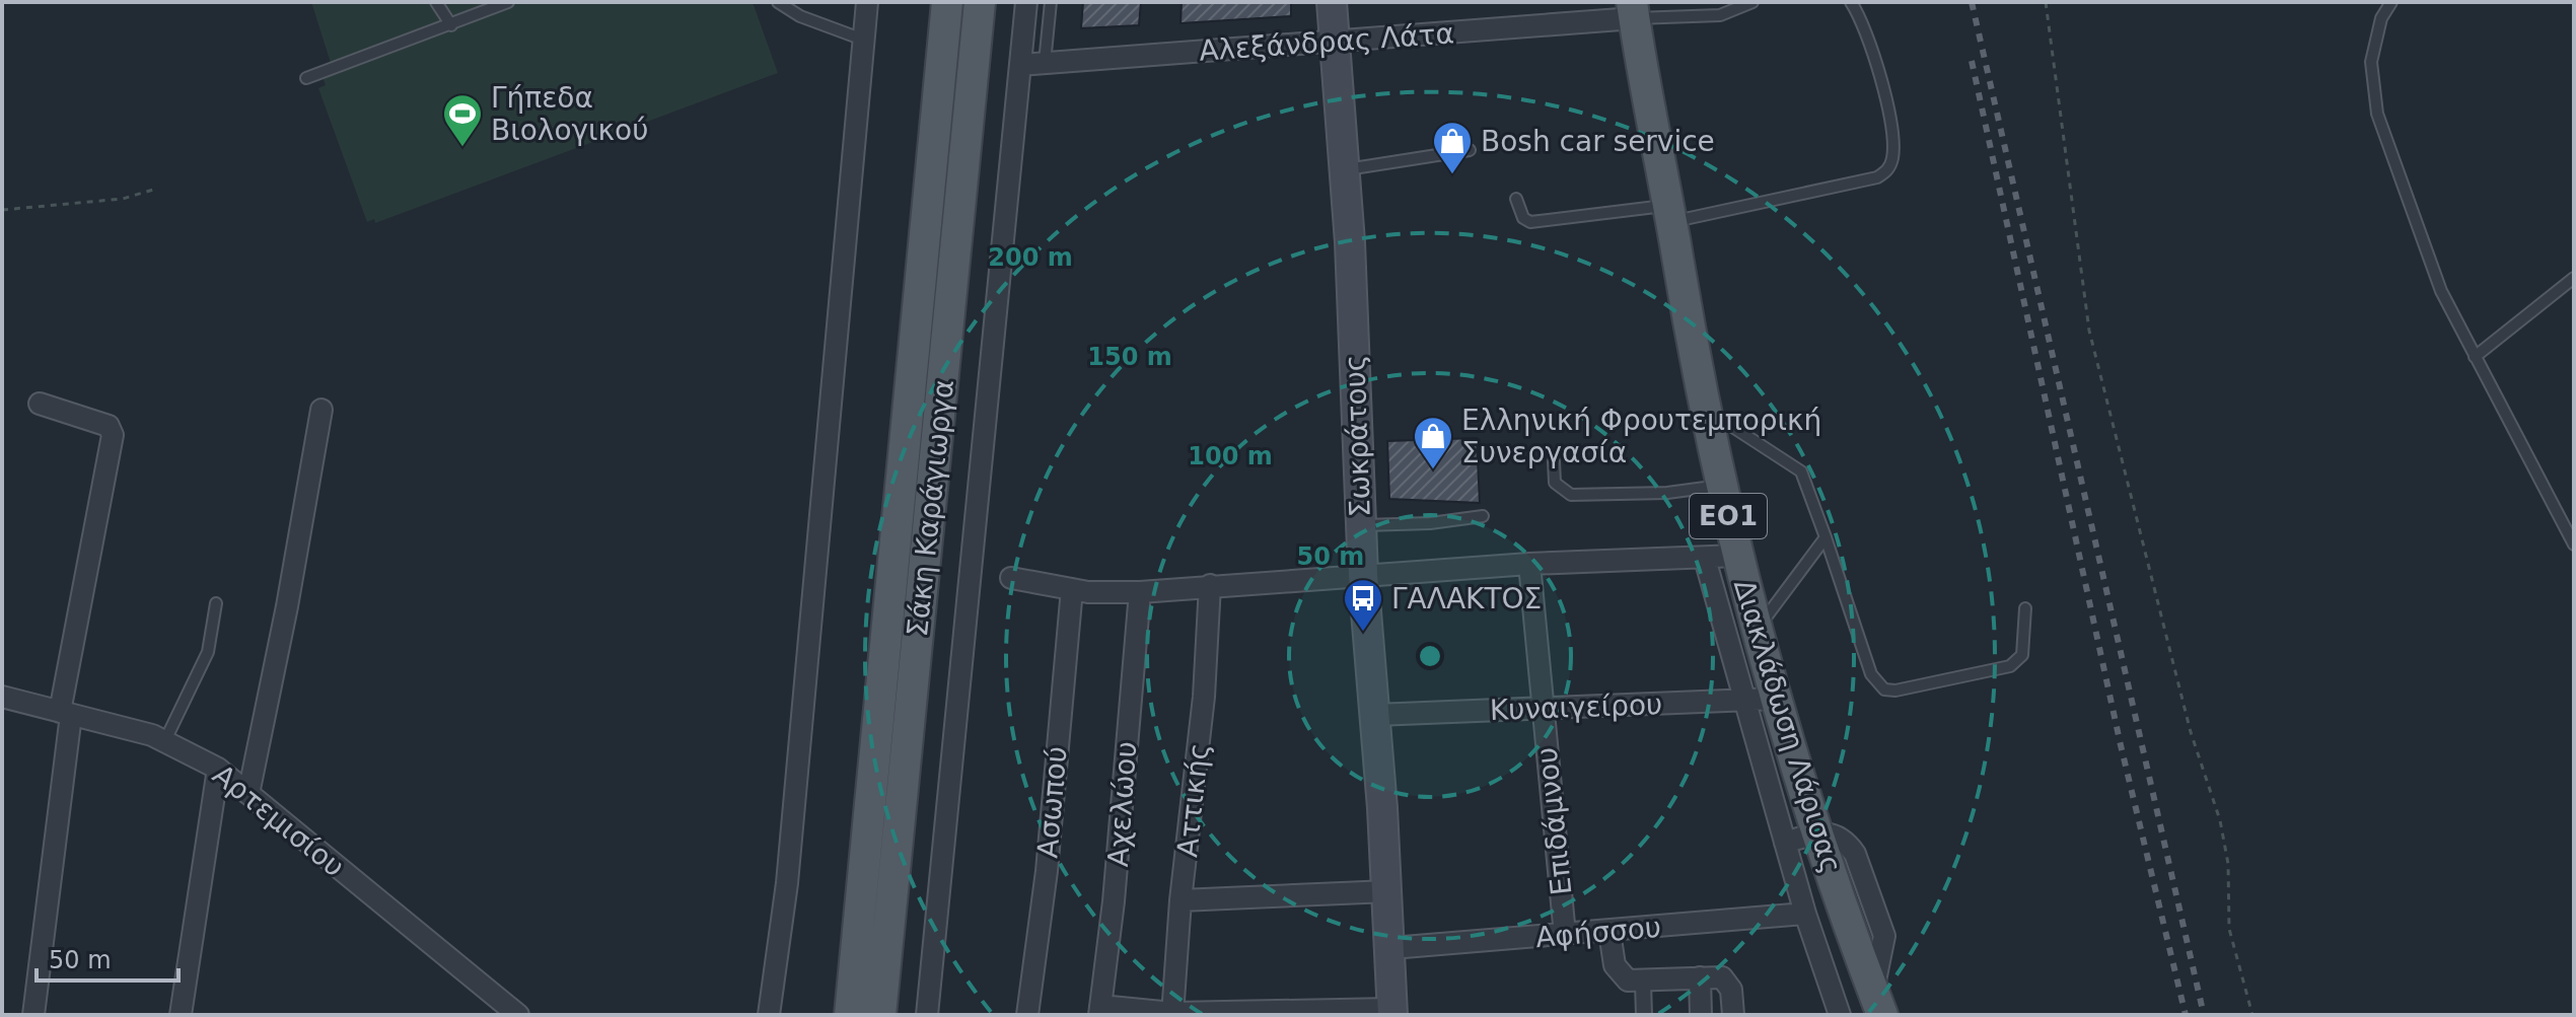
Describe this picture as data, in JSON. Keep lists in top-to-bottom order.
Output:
{
  "streets": {
    "main road": [
      "Σωκράτους",
      "Σάκη Καράγιωργα",
      "ΕΟ1",
      "Διακλάδωση Λάρισας"
    ],
    "street": [
      "Αλεξάνδρας Λάτα",
      "Κυναιγείρου",
      "Αττικής",
      "Ασωπού",
      "Αχελώου",
      "Αρτεμισίου",
      "Επιδάμνου",
      "Αφήσσου"
    ]
  },
  "crossings": [
    ["Αλεξάνδρας Λάτα", "Σωκράτους"],
    ["Αλεξάνδρας Λάτα", "Διακλάδωση Λάρισας"],
    ["Σωκράτους", "Κυναιγείρου"],
    ["Σωκράτους", "Αφήσσου"],
    ["Κυναιγείρου", "Διακλάδωση Λάρισας"],
    ["Κυναιγείρου", "Επιδάμνου"],
    ["Επιδάμνου", "Αφήσσου"]
  ],
  "places": {
    "sports": ["Γήπεδα Βιολογικού"],
    "shop": ["Bosh car service", "Ελληνική Φρουτεμπορική Συνεργασία"],
    "bus stop": ["ΓΑΛΑΚΤΟΣ"]
  },
  "scale_bar": "50 m",
  "rings": [
    "200 m",
    "150 m",
    "100 m",
    "50 m"
  ]
}
